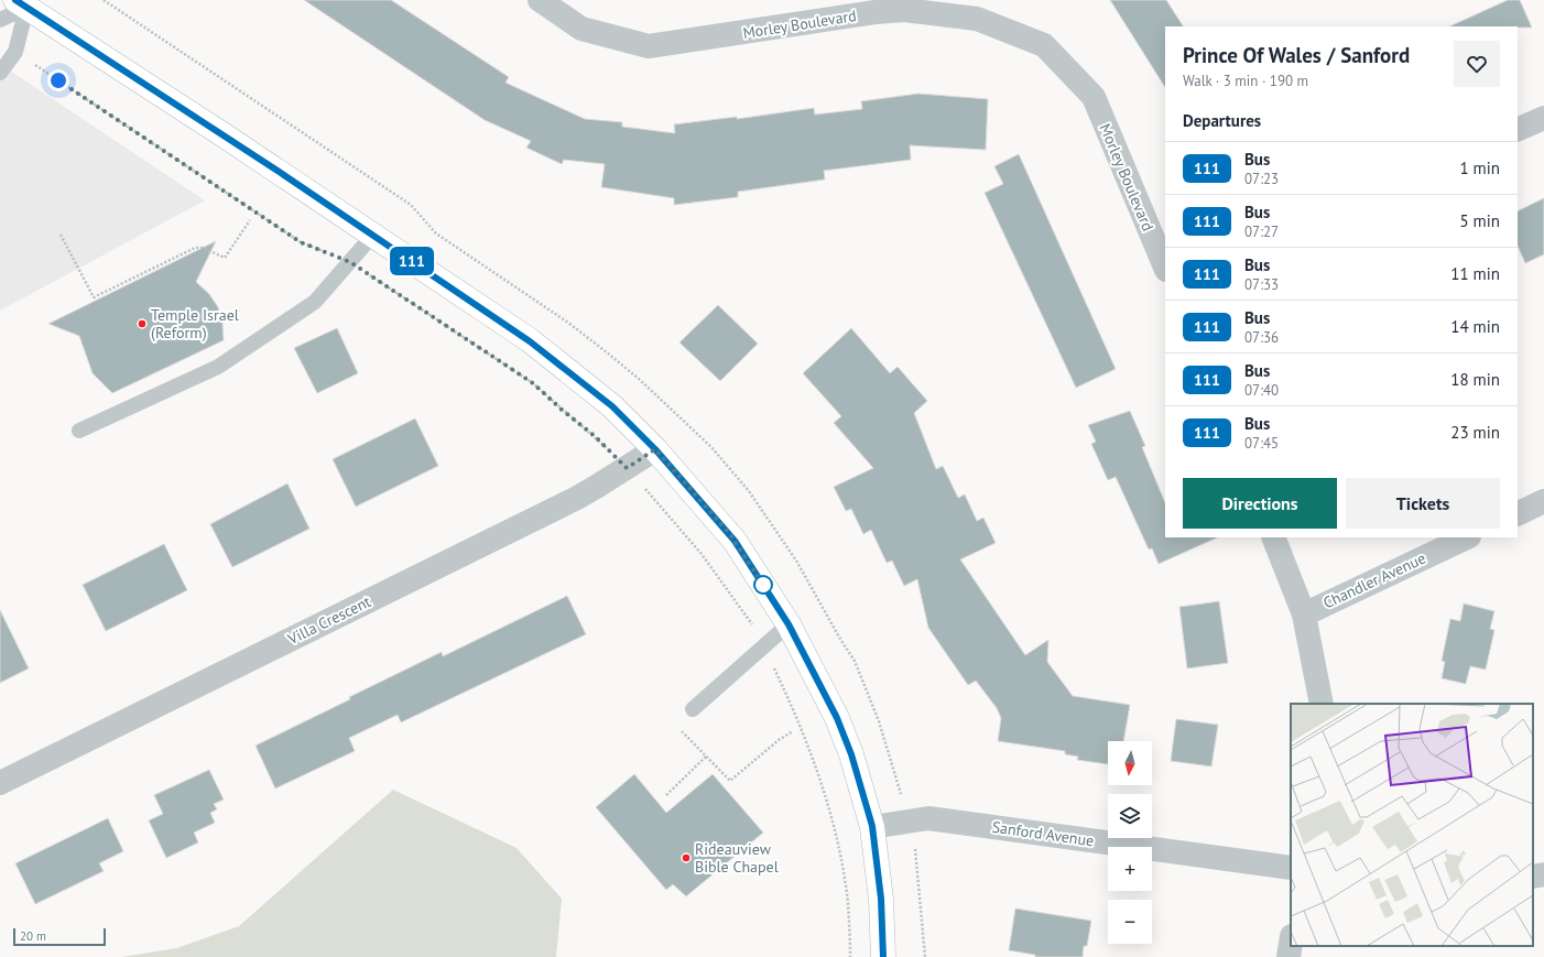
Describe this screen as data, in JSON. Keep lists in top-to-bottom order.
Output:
{
  "streets": {
    "street": [
      "Morley Boulevard",
      "Chandler Avenue",
      "Villa Crescent",
      "Sanford Avenue"
    ]
  },
  "places": ["Temple Israel (Reform)", "Rideauview Bible Chapel"],
  "lines": ["bus line 111"],
  "scale_bar": "20 m",
  "north": "bottom",
  "page": {
    "on_map": "111",
    "heading": [
      ["Prince Of Wales / Sanford", "Walk · 3 min · 190 m"],
      "Departures"
    ],
    "list": [
      {
        "mark": "111",
        "name": "Bus",
        "note": "07:23",
        "value": "1 min"
      },
      {
        "mark": "111",
        "name": "Bus",
        "note": "07:27",
        "value": "5 min"
      },
      {
        "mark": "111",
        "name": "Bus",
        "note": "07:33",
        "value": "11 min"
      },
      {
        "mark": "111",
        "name": "Bus",
        "note": "07:36",
        "value": "14 min"
      },
      {
        "mark": "111",
        "name": "Bus",
        "note": "07:40",
        "value": "18 min"
      },
      {
        "mark": "111",
        "name": "Bus",
        "note": "07:45",
        "value": "23 min"
      }
    ],
    "buttons": ["Directions", "Tickets"],
    "map_buttons": ["+", "−"],
    "scale": "20 m"
  }
}
